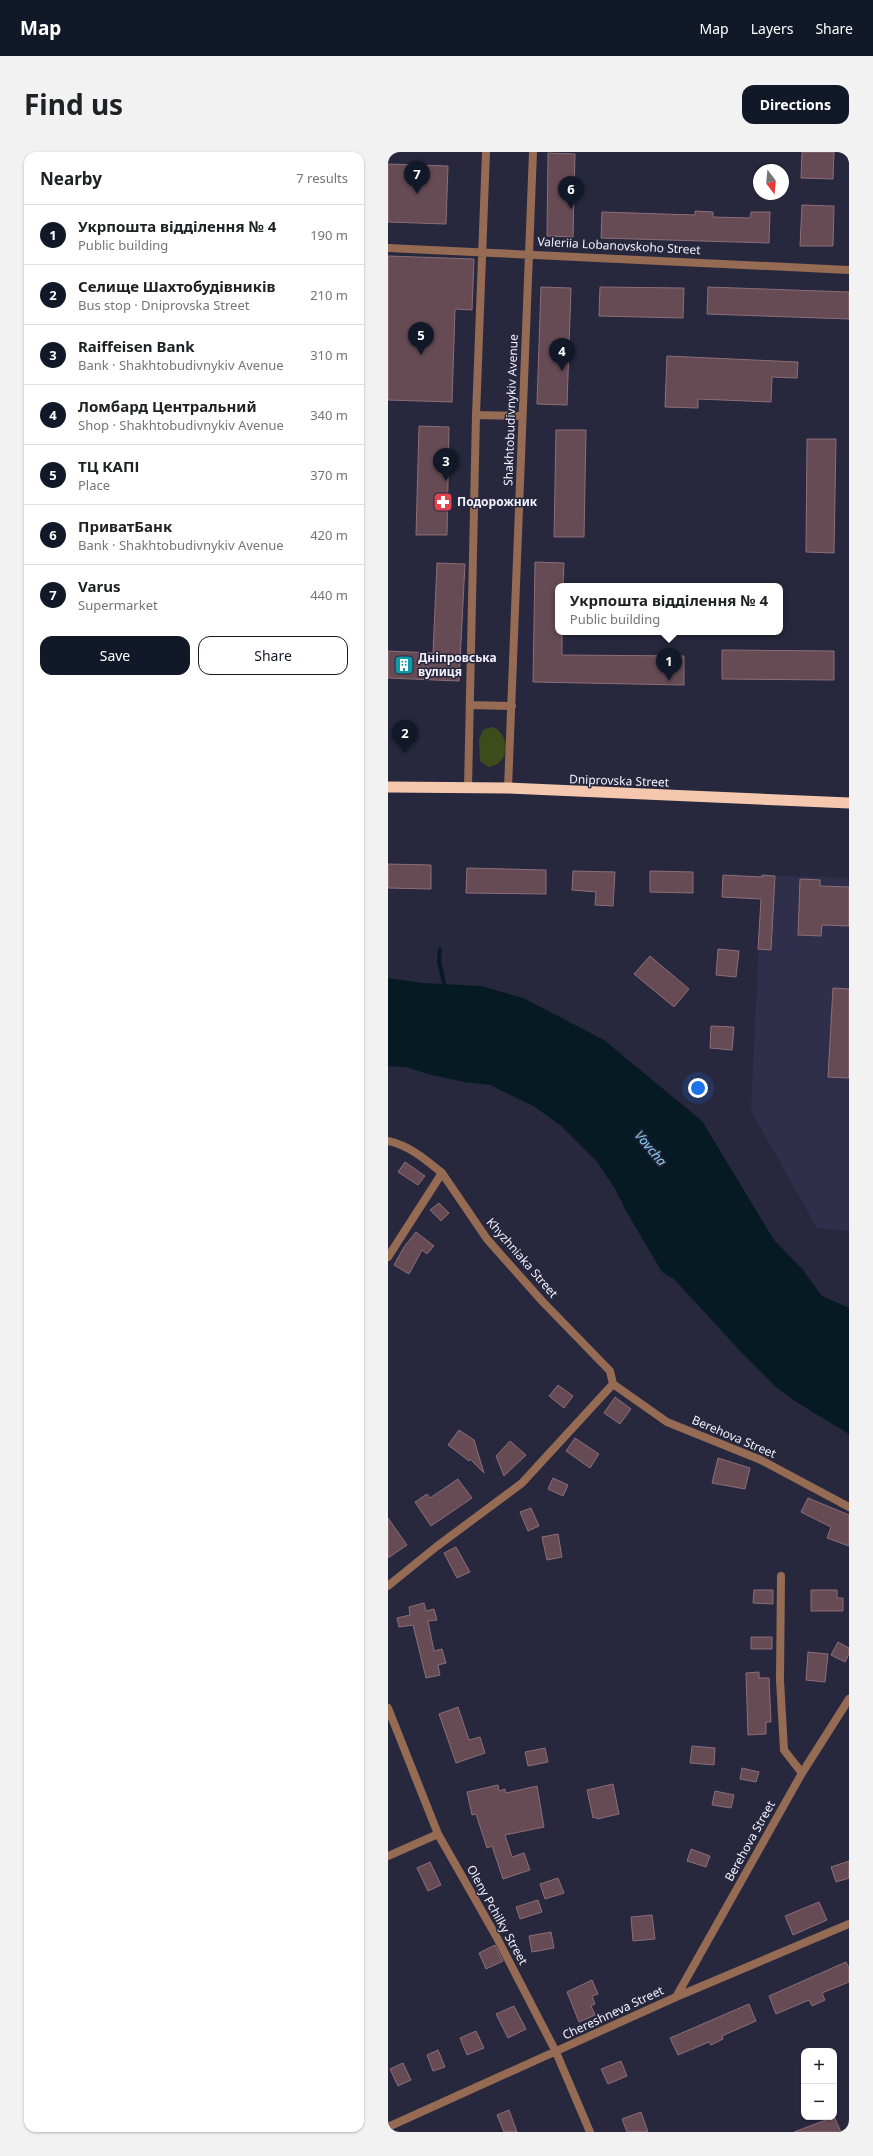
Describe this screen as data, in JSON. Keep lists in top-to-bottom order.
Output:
{
  "streets": {
    "highway": ["Dniprovska Street"],
    "street": [
      "Valeriia Lobanovskoho Street",
      "Shakhtobudivnykiv Avenue",
      "Khyzhniaka Street",
      "Berehova Street",
      "Oleny Pchilky Street",
      "Chereshneva Street"
    ]
  },
  "crossings": [
    ["Valeriia Lobanovskoho Street", "Shakhtobudivnykiv Avenue"],
    ["Shakhtobudivnykiv Avenue", "Dniprovska Street"],
    ["Khyzhniaka Street", "Berehova Street"],
    ["Berehova Street", "Chereshneva Street"],
    ["Oleny Pchilky Street", "Chereshneva Street"]
  ],
  "water": ["Vovcha"],
  "places": {
    "pharmacy": ["Подорожник"],
    "building": ["Дніпровська вулиця"]
  },
  "north": "bottom",
  "page": {
    "header": "Map",
    "nav": ["Map", "Layers", "Share"],
    "title": "Find us",
    "buttons": [
      "Directions",
      ["Save", "Share"]
    ],
    "heading": ["Nearby", "7 results"],
    "pins": [
      "7",
      "6",
      "5",
      "4",
      "3",
      "1",
      "2"
    ],
    "list": [
      {
        "mark": "1",
        "name": "Укрпошта відділення № 4",
        "note": "Public building",
        "value": "190 m"
      },
      {
        "mark": "2",
        "name": "Селище Шахтобудівників",
        "note": "Bus stop · Dniprovska Street",
        "value": "210 m"
      },
      {
        "mark": "3",
        "name": "Raiffeisen Bank",
        "note": "Bank · Shakhtobudivnykiv Avenue",
        "value": "310 m"
      },
      {
        "mark": "4",
        "name": "Ломбард Центральний",
        "note": "Shop · Shakhtobudivnykiv Avenue",
        "value": "340 m"
      },
      {
        "mark": "5",
        "name": "ТЦ КАПІ",
        "note": "Place",
        "value": "370 m"
      },
      {
        "mark": "6",
        "name": "ПриватБанк",
        "note": "Bank · Shakhtobudivnykiv Avenue",
        "value": "420 m"
      },
      {
        "mark": "7",
        "name": "Varus",
        "note": "Supermarket",
        "value": "440 m"
      }
    ],
    "popup": ["Укрпошта відділення № 4", "Public building"],
    "map_buttons": ["+", "−"]
  }
}
